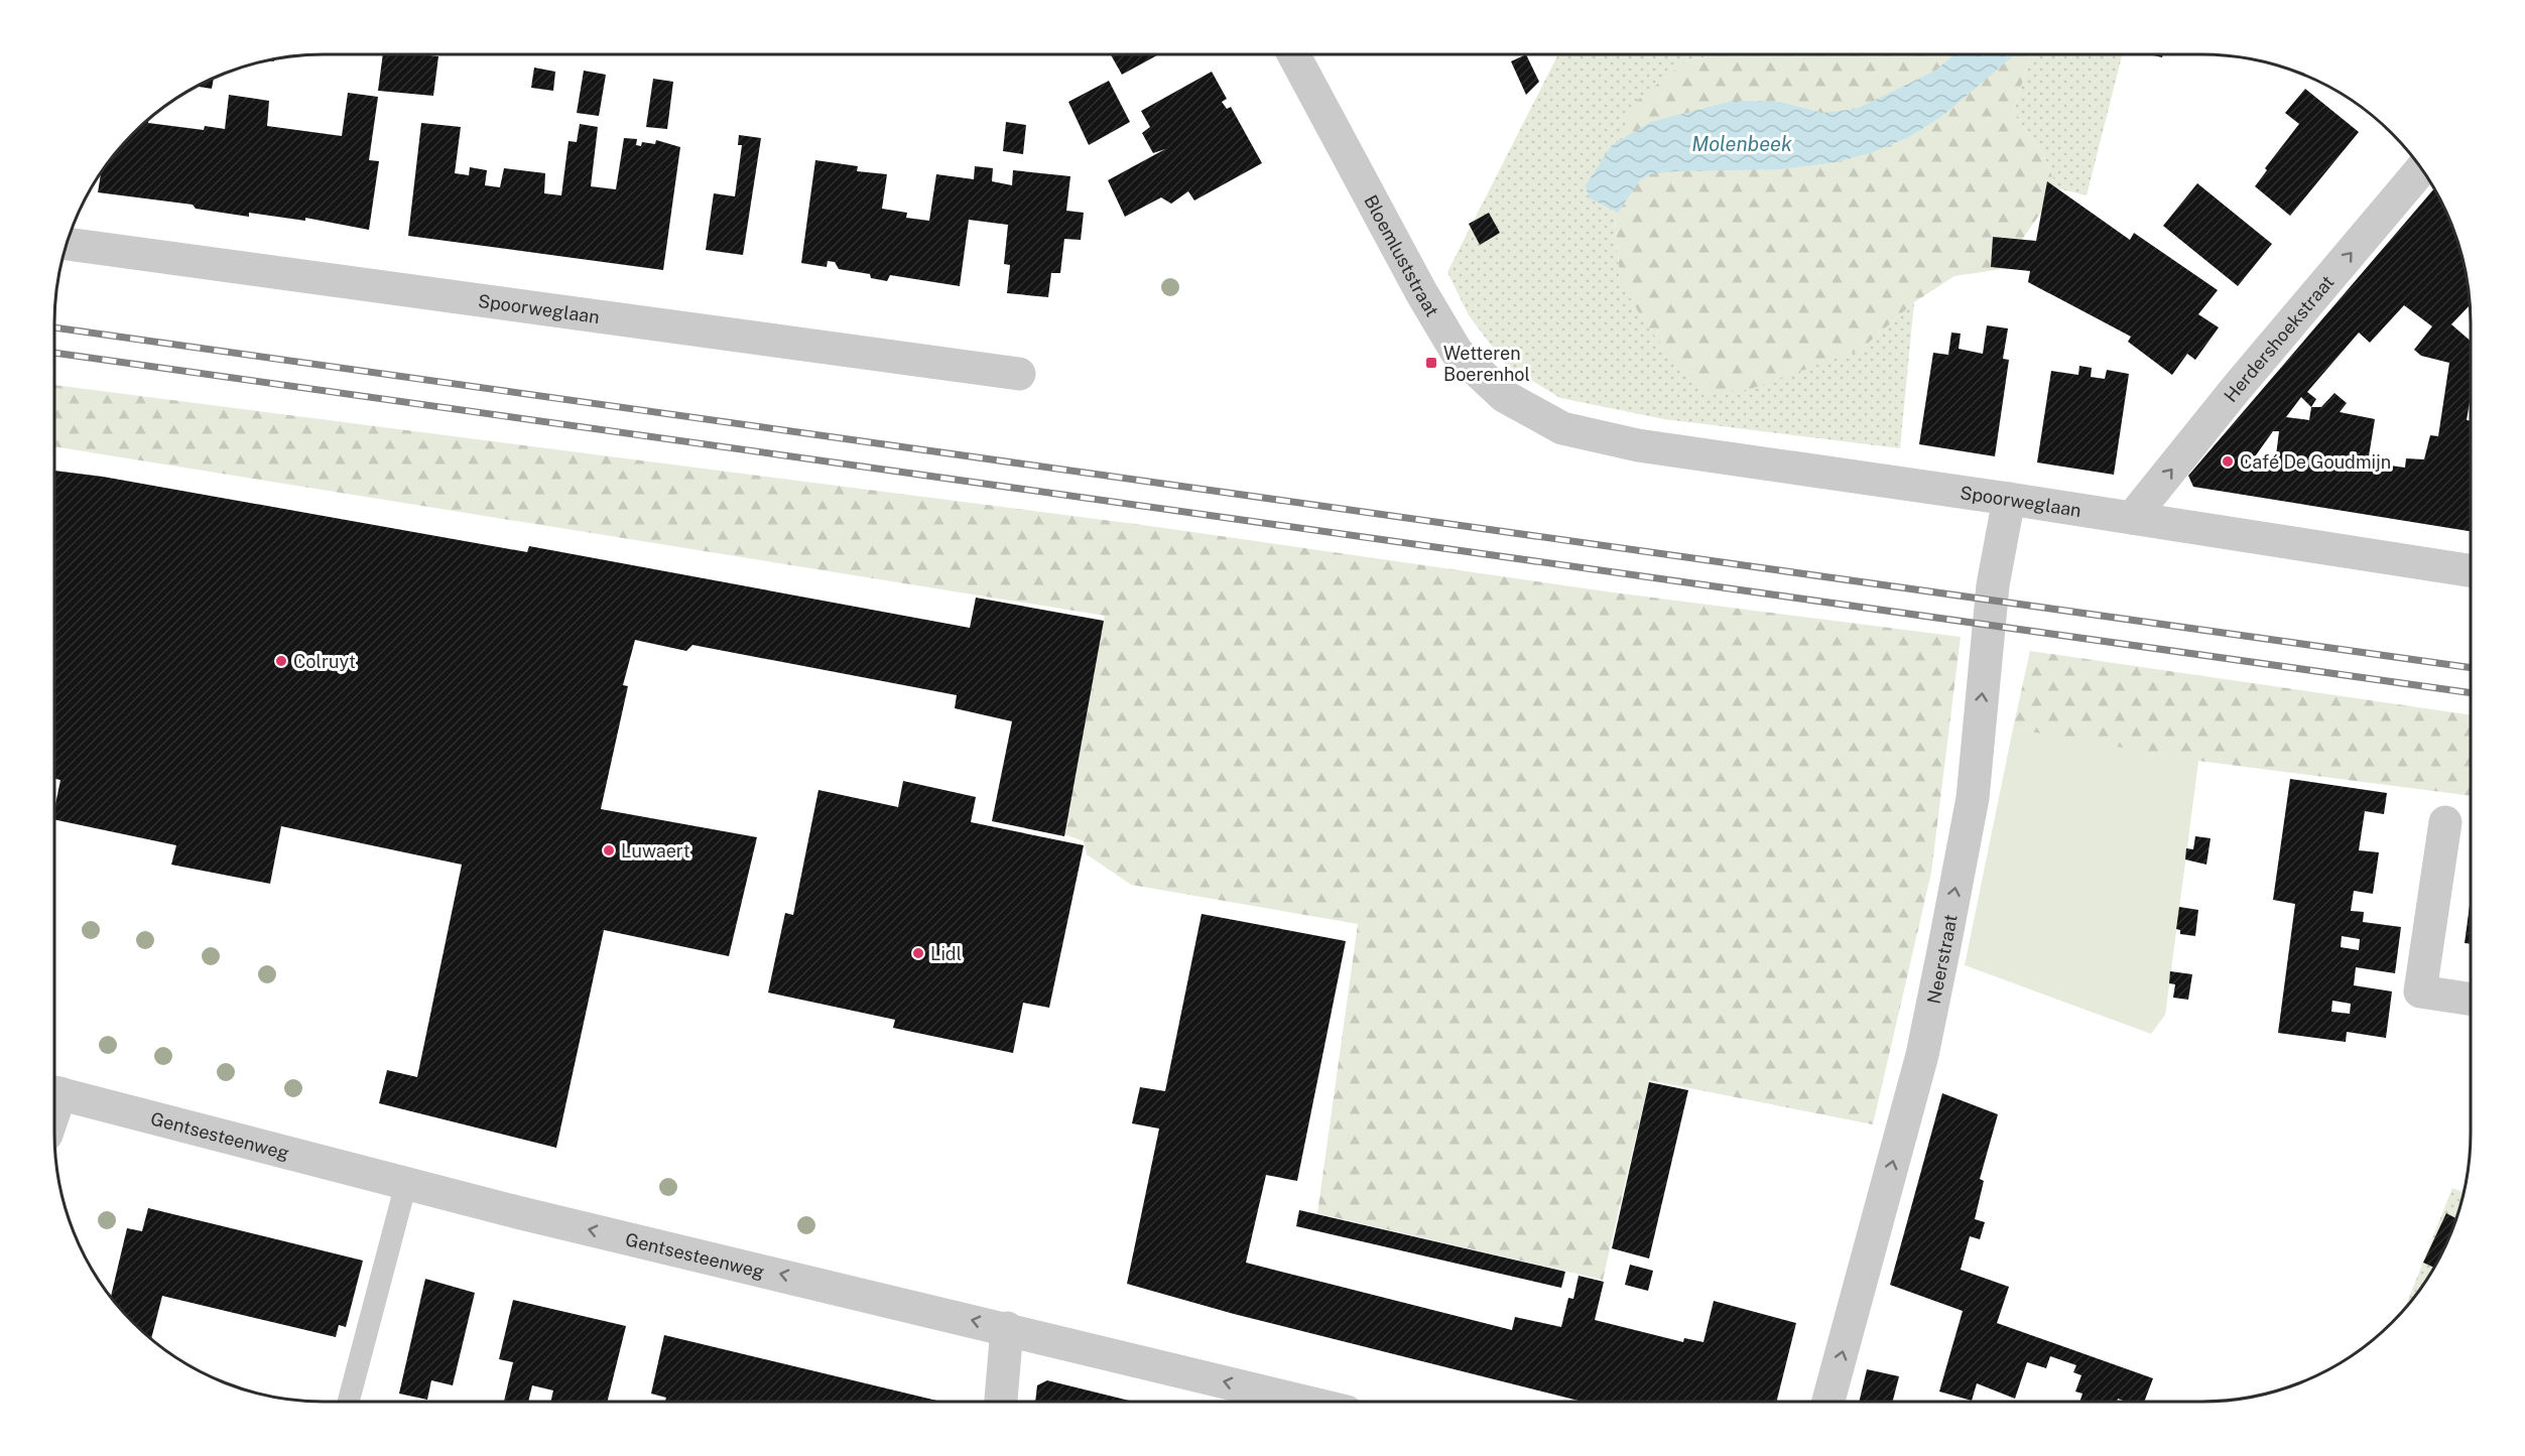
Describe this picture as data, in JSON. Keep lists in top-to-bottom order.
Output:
{
  "streets": {
    "street": [
      "Bloemluststraat",
      "Spoorweglaan",
      "Herdershoekstraat",
      "Neerstraat",
      "Gentsesteenweg"
    ]
  },
  "crossings": [
    ["Bloemluststraat", "Spoorweglaan"],
    ["Spoorweglaan", "Herdershoekstraat"],
    ["Spoorweglaan", "Neerstraat"]
  ],
  "one_way": ["Herdershoekstraat", "Neerstraat", "Gentsesteenweg"],
  "water": ["Molenbeek"],
  "places": {
    "transit": ["Wetteren Boerenhol"],
    "other": [
      "Café De Goudmijn",
      "Colruyt",
      "Luwaert",
      "Lidl"
    ]
  }
}
